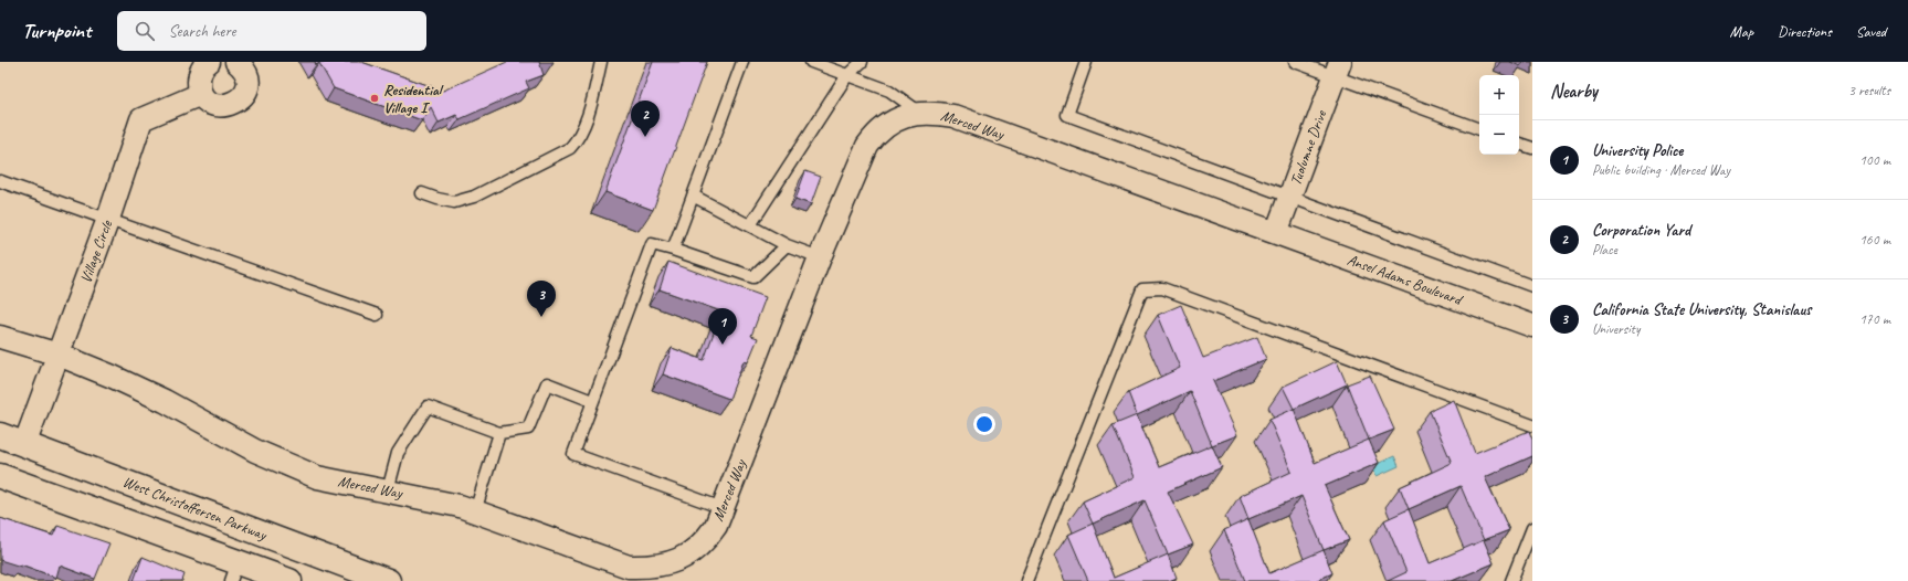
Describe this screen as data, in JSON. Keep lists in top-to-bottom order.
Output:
{
  "streets": {
    "street": [
      "Merced Way",
      "Tuolumne Drive",
      "Village Circle",
      "Ansel Adams Boulevard",
      "West Christoffersen Parkway"
    ]
  },
  "crossings": [
    ["Merced Way", "Tuolumne Drive"],
    ["Merced Way", "Village Circle"],
    ["Merced Way", "Ansel Adams Boulevard"],
    ["Tuolumne Drive", "Ansel Adams Boulevard"],
    ["Village Circle", "West Christoffersen Parkway"]
  ],
  "places": ["Residential Village I"],
  "page": {
    "header": "Turnpoint",
    "search": "Search here",
    "nav": ["Map", "Directions", "Saved"],
    "heading": ["Nearby", "3 results"],
    "map_buttons": ["+", "−"],
    "pins": ["2", "3", "1"],
    "list": [
      {
        "mark": "1",
        "name": "University Police",
        "note": "Public building · Merced Way",
        "value": "100 m"
      },
      {
        "mark": "2",
        "name": "Corporation Yard",
        "note": "Place",
        "value": "160 m"
      },
      {
        "mark": "3",
        "name": "California State University, Stanislaus",
        "note": "University",
        "value": "170 m"
      }
    ]
  }
}
